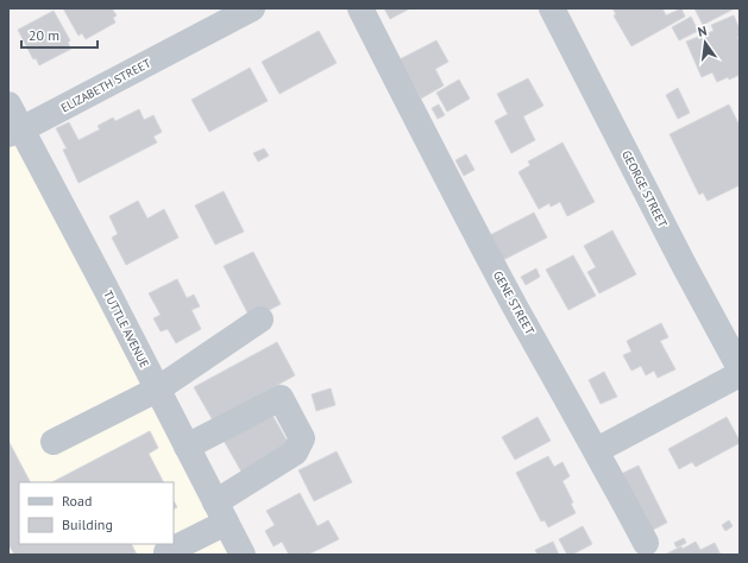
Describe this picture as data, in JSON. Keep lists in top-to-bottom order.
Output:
{
  "streets": {
    "street": [
      "ELIZABETH STREET",
      "GEORGE STREET",
      "GENE STREET",
      "TUTTLE AVENUE"
    ]
  },
  "crossings": [
    ["ELIZABETH STREET", "TUTTLE AVENUE"]
  ],
  "legend": ["Road", "Building"],
  "scale_bar": "20 m",
  "north": "top"
}
